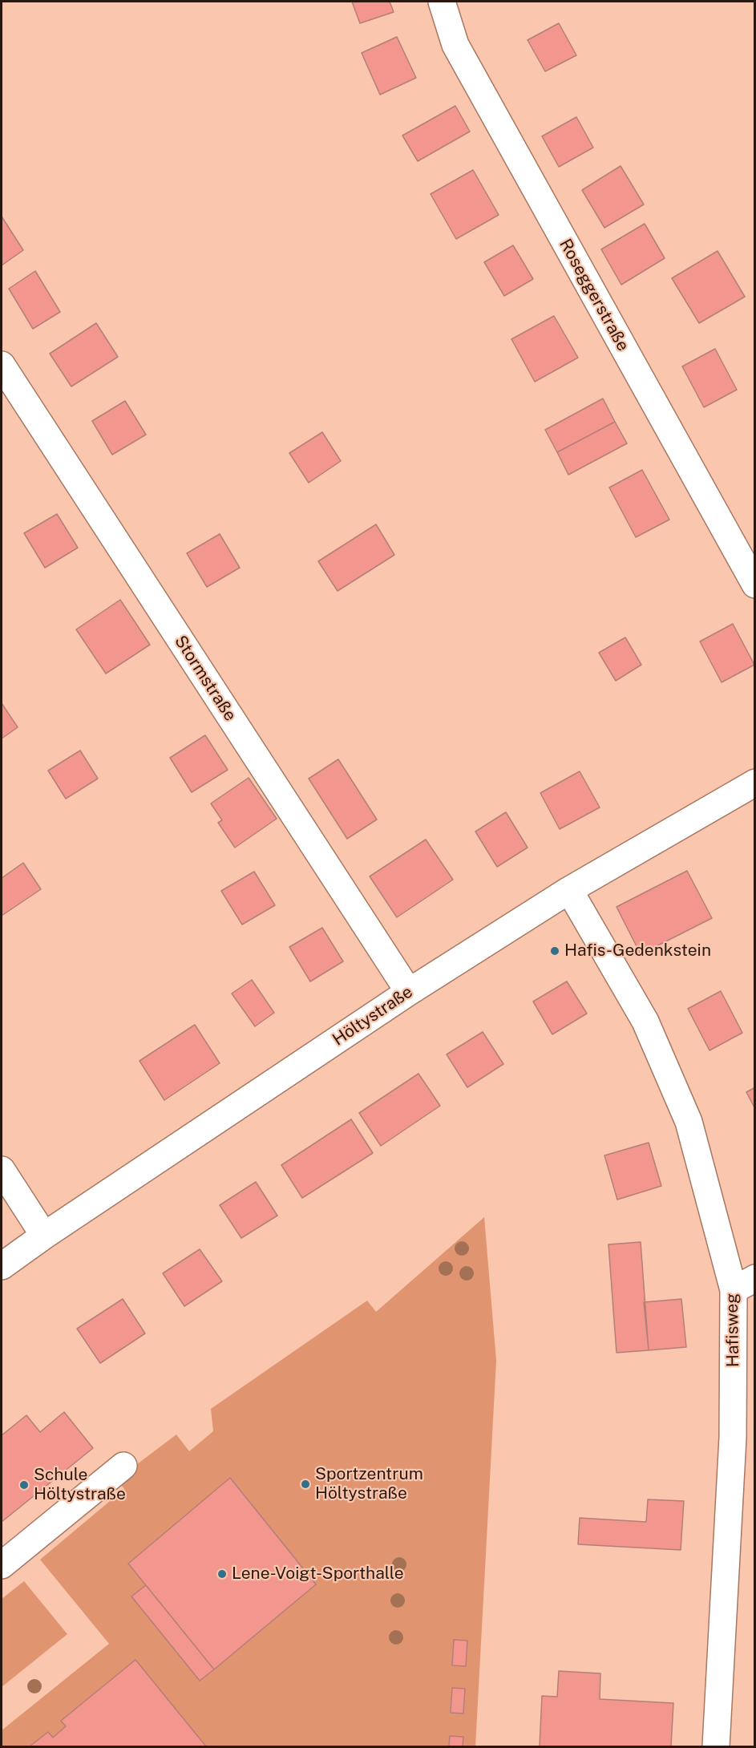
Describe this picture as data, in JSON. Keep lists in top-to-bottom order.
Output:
{
  "streets": {
    "street": [
      "Roseggerstraße",
      "Stormstraße",
      "Höltystraße",
      "Hafisweg"
    ]
  },
  "crossings": [
    ["Stormstraße", "Höltystraße"],
    ["Höltystraße", "Hafisweg"]
  ],
  "places": [
    "Hafis-Gedenkstein",
    "Sportzentrum Höltystraße",
    "Schule Höltystraße",
    "Lene-Voigt-Sporthalle"
  ]
}
